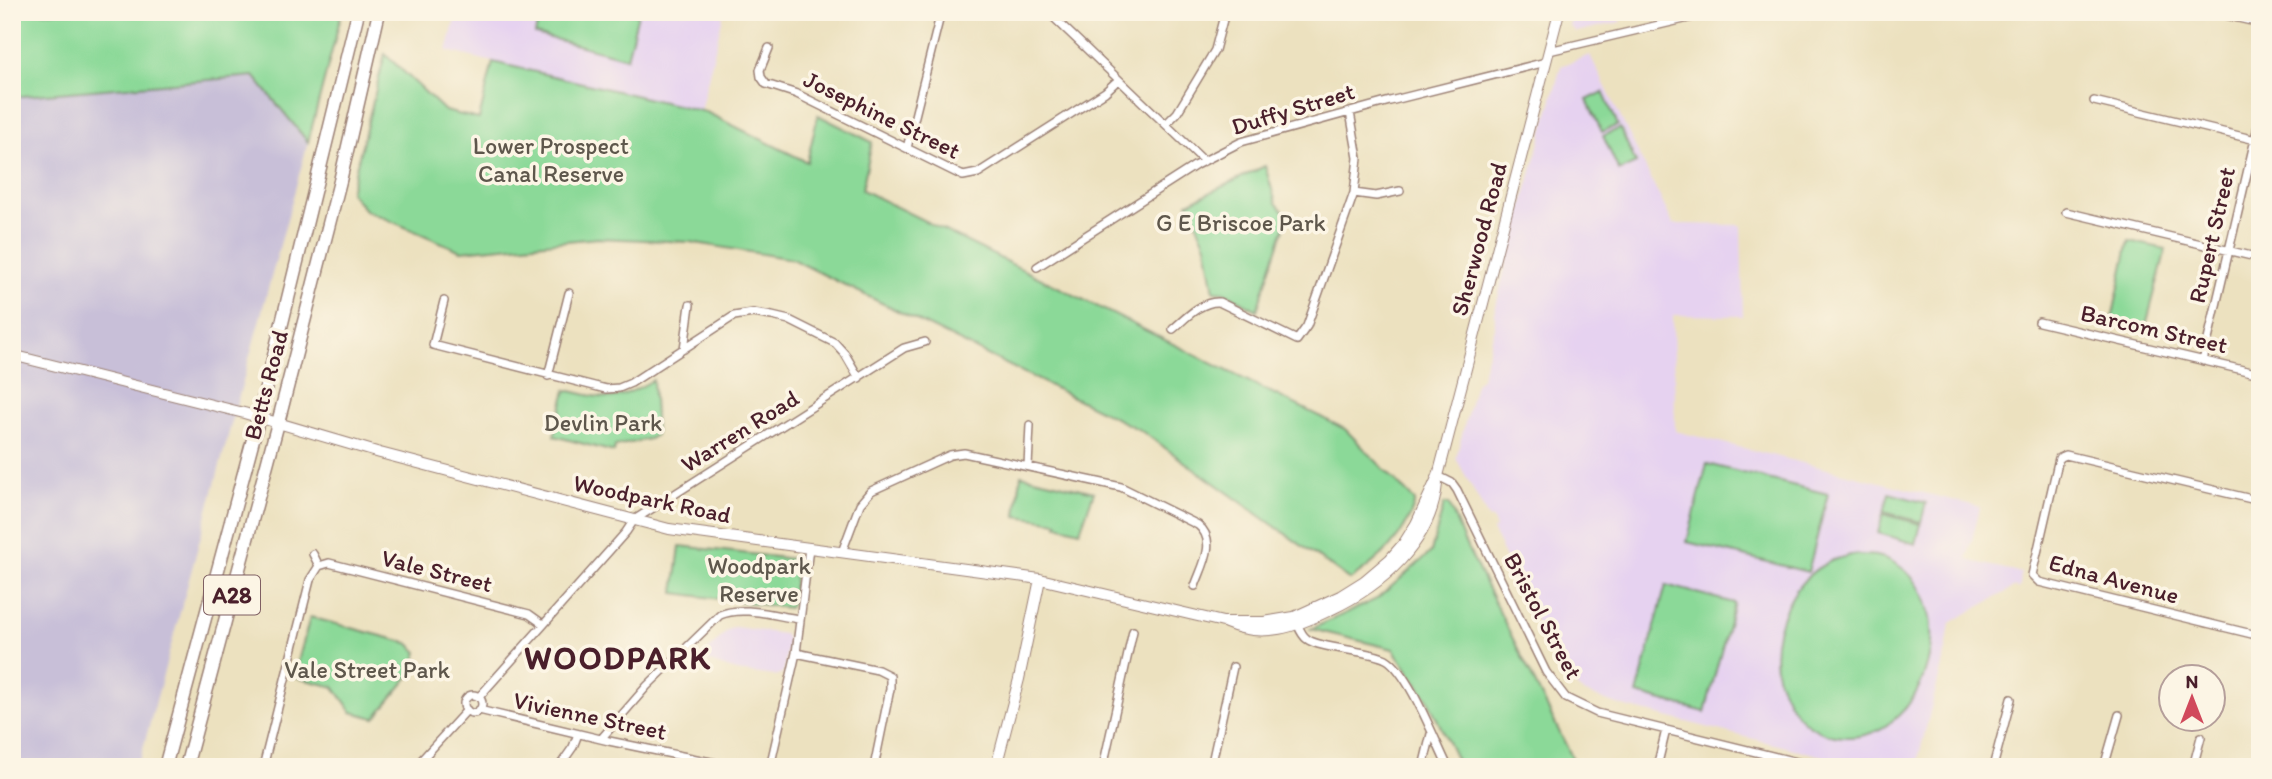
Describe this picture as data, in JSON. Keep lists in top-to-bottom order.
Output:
{
  "streets": {
    "highway": ["Betts Road", "A28"],
    "main road": ["Sherwood Road", "Woodpark Road"],
    "street": [
      "Duffy Street",
      "Josephine Street",
      "Rupert Street",
      "Barcom Street",
      "Warren Road",
      "Vale Street",
      "Edna Avenue",
      "Bristol Street",
      "Vivienne Street"
    ]
  },
  "crossings": [
    ["Duffy Street", "Sherwood Road"],
    ["Rupert Street", "Barcom Street"],
    ["Sherwood Road", "Woodpark Road"],
    ["Sherwood Road", "Bristol Street"],
    ["Betts Road", "Woodpark Road"],
    ["Warren Road", "Woodpark Road"],
    ["Warren Road", "Vale Street"],
    ["Warren Road", "Vivienne Street"]
  ],
  "districts": ["WOODPARK"],
  "parks": [
    "Lower Prospect Canal Reserve",
    "G E Briscoe Park",
    "Devlin Park",
    "Woodpark Reserve",
    "Vale Street Park"
  ],
  "north": "top"
}
